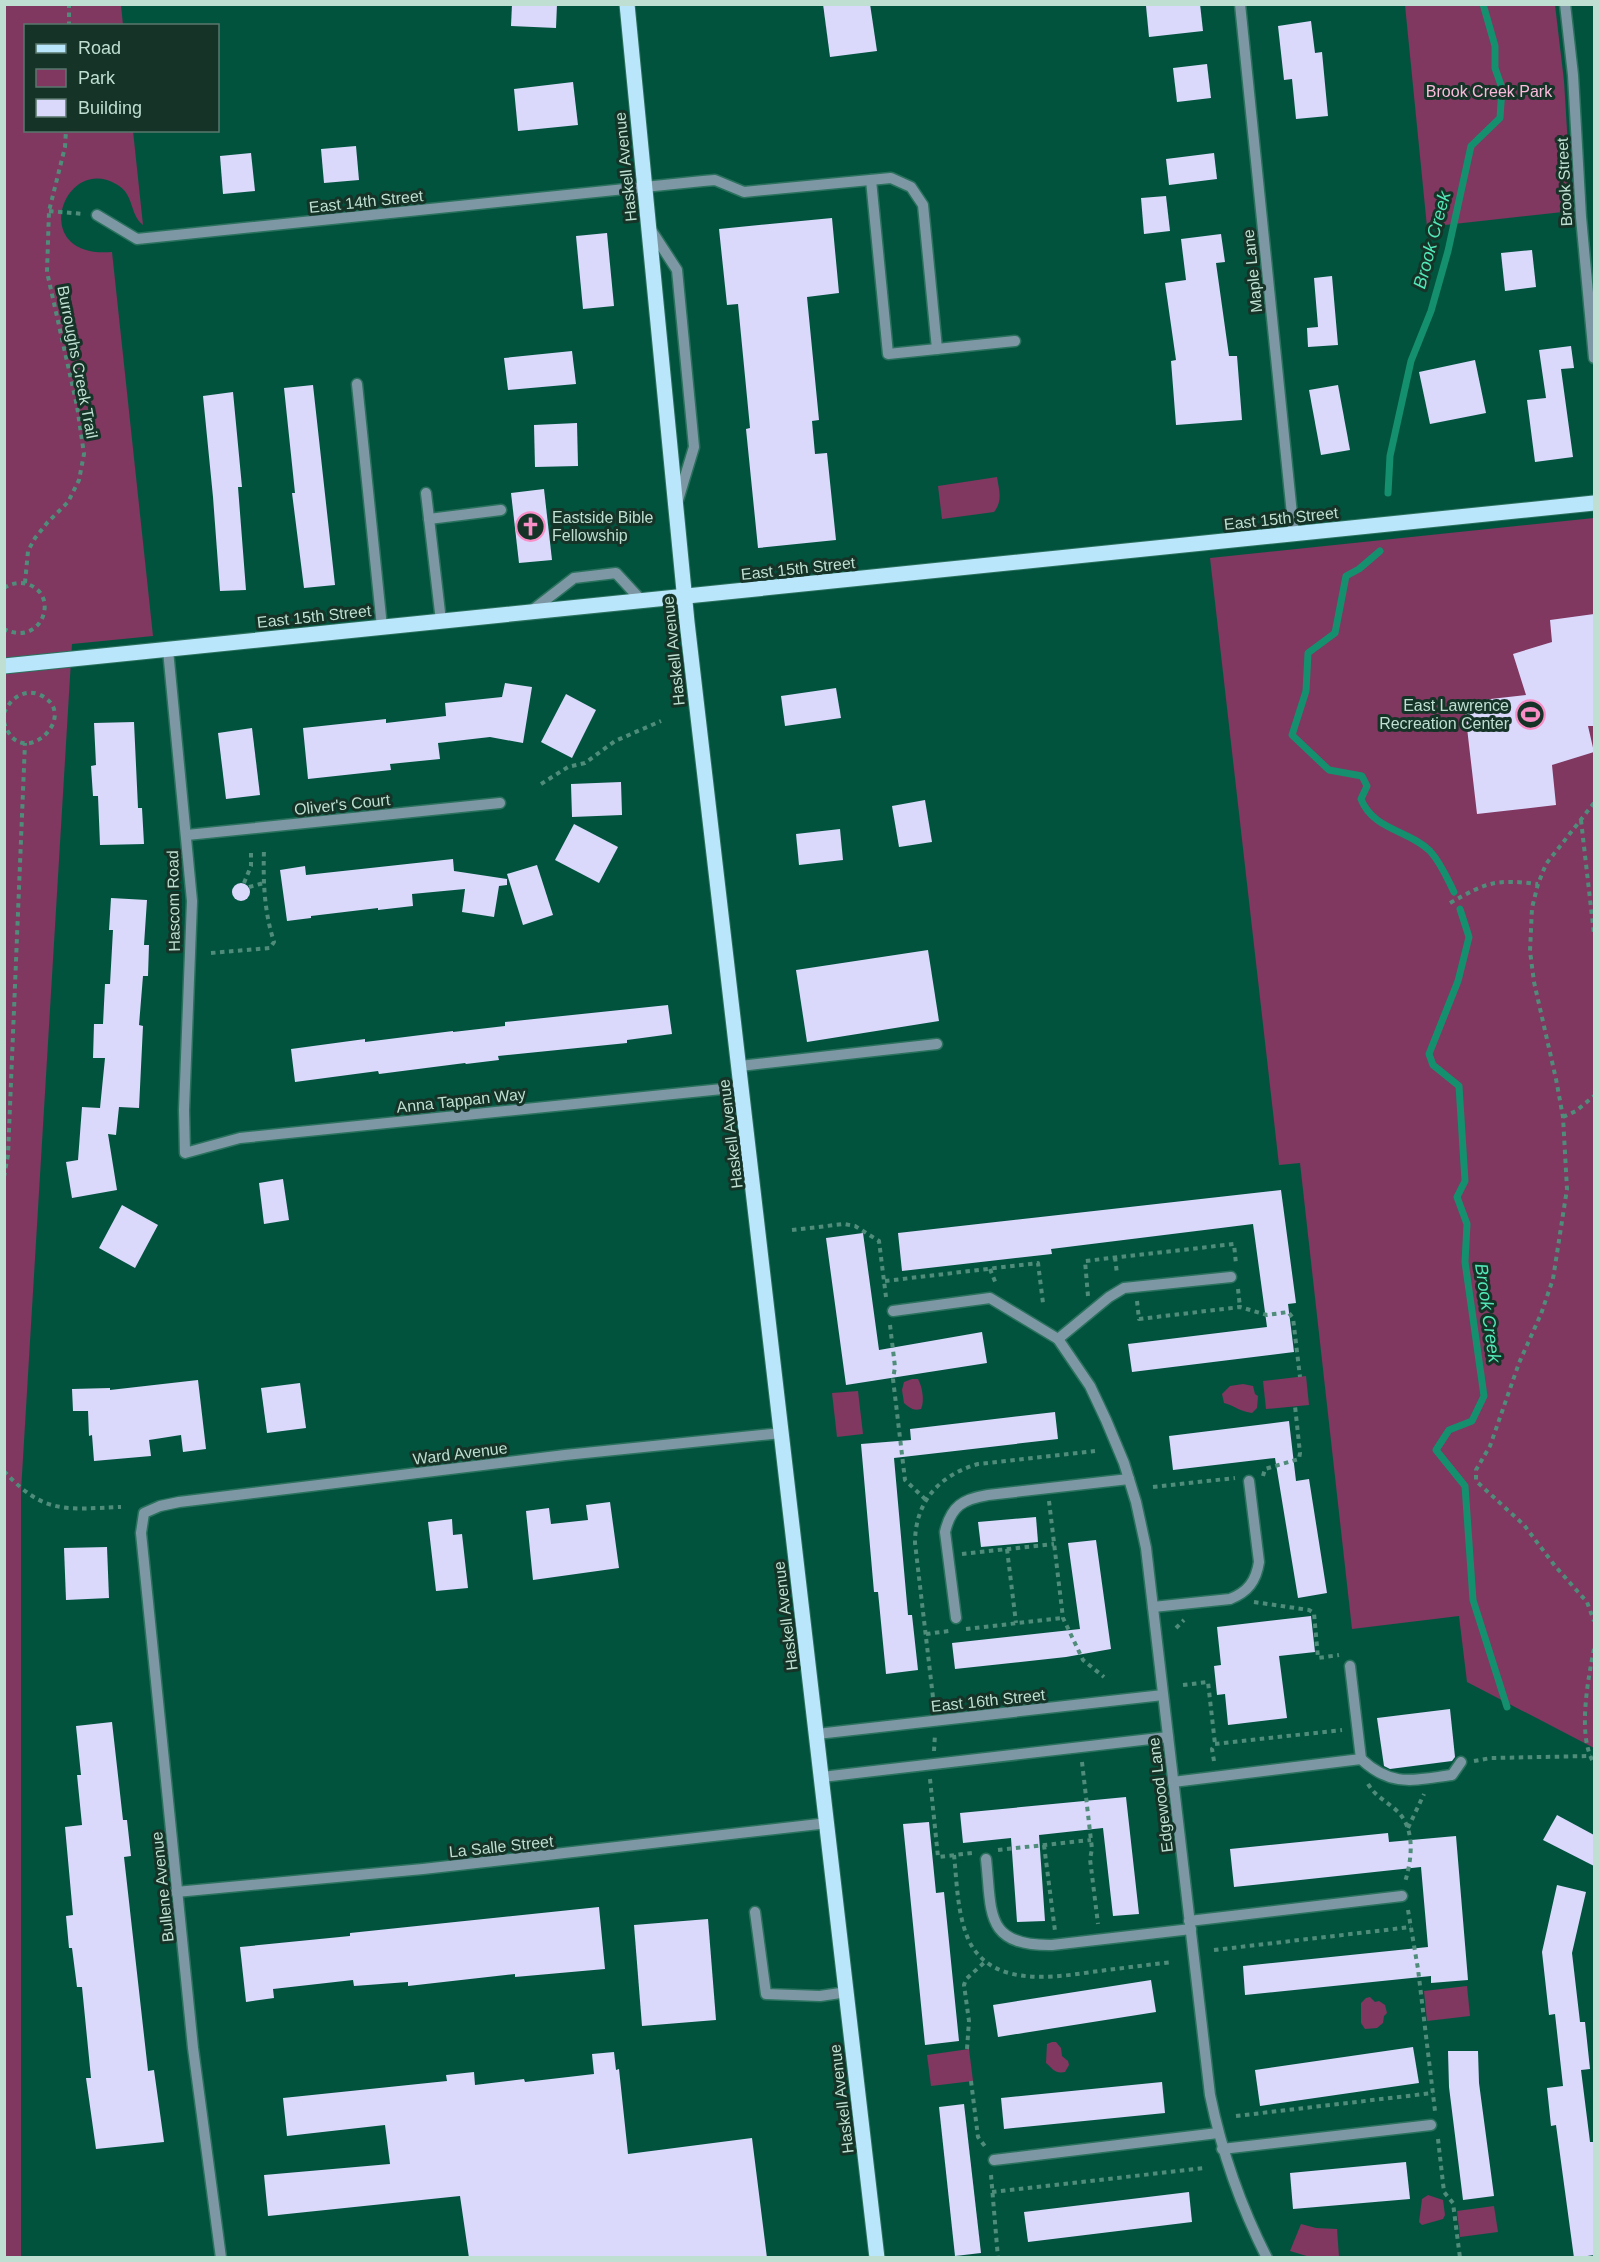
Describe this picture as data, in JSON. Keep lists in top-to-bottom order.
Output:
{
  "streets": {
    "main road": ["Haskell Avenue", "East 15th Street"],
    "street": [
      "Brook Street",
      "East 14th Street",
      "Maple Lane",
      "Oliver's Court",
      "Hascom Road",
      "Anna Tappan Way",
      "Ward Avenue",
      "East 16th Street",
      "Edgewood Lane",
      "La Salle Street",
      "Bullene Avenue"
    ],
    "path": ["Burroughs Creek Trail"]
  },
  "crossings": [
    ["Haskell Avenue", "East 14th Street"],
    ["Haskell Avenue", "East 15th Street"],
    ["Haskell Avenue", "Anna Tappan Way"],
    ["Haskell Avenue", "Ward Avenue"],
    ["Haskell Avenue", "East 16th Street"],
    ["Haskell Avenue", "La Salle Street"],
    ["Maple Lane", "East 15th Street"],
    ["East 15th Street", "Hascom Road"],
    ["Oliver's Court", "Hascom Road"],
    ["Hascom Road", "Anna Tappan Way"],
    ["Ward Avenue", "Bullene Avenue"],
    ["East 16th Street", "Edgewood Lane"],
    ["La Salle Street", "Bullene Avenue"]
  ],
  "water": ["Brook Creek"],
  "parks": ["Brook Creek Park"],
  "places": {
    "church": ["Eastside Bible Fellowship"],
    "sports": ["East Lawrence Recreation Center"]
  },
  "legend": ["Road", "Park", "Building"]
}
